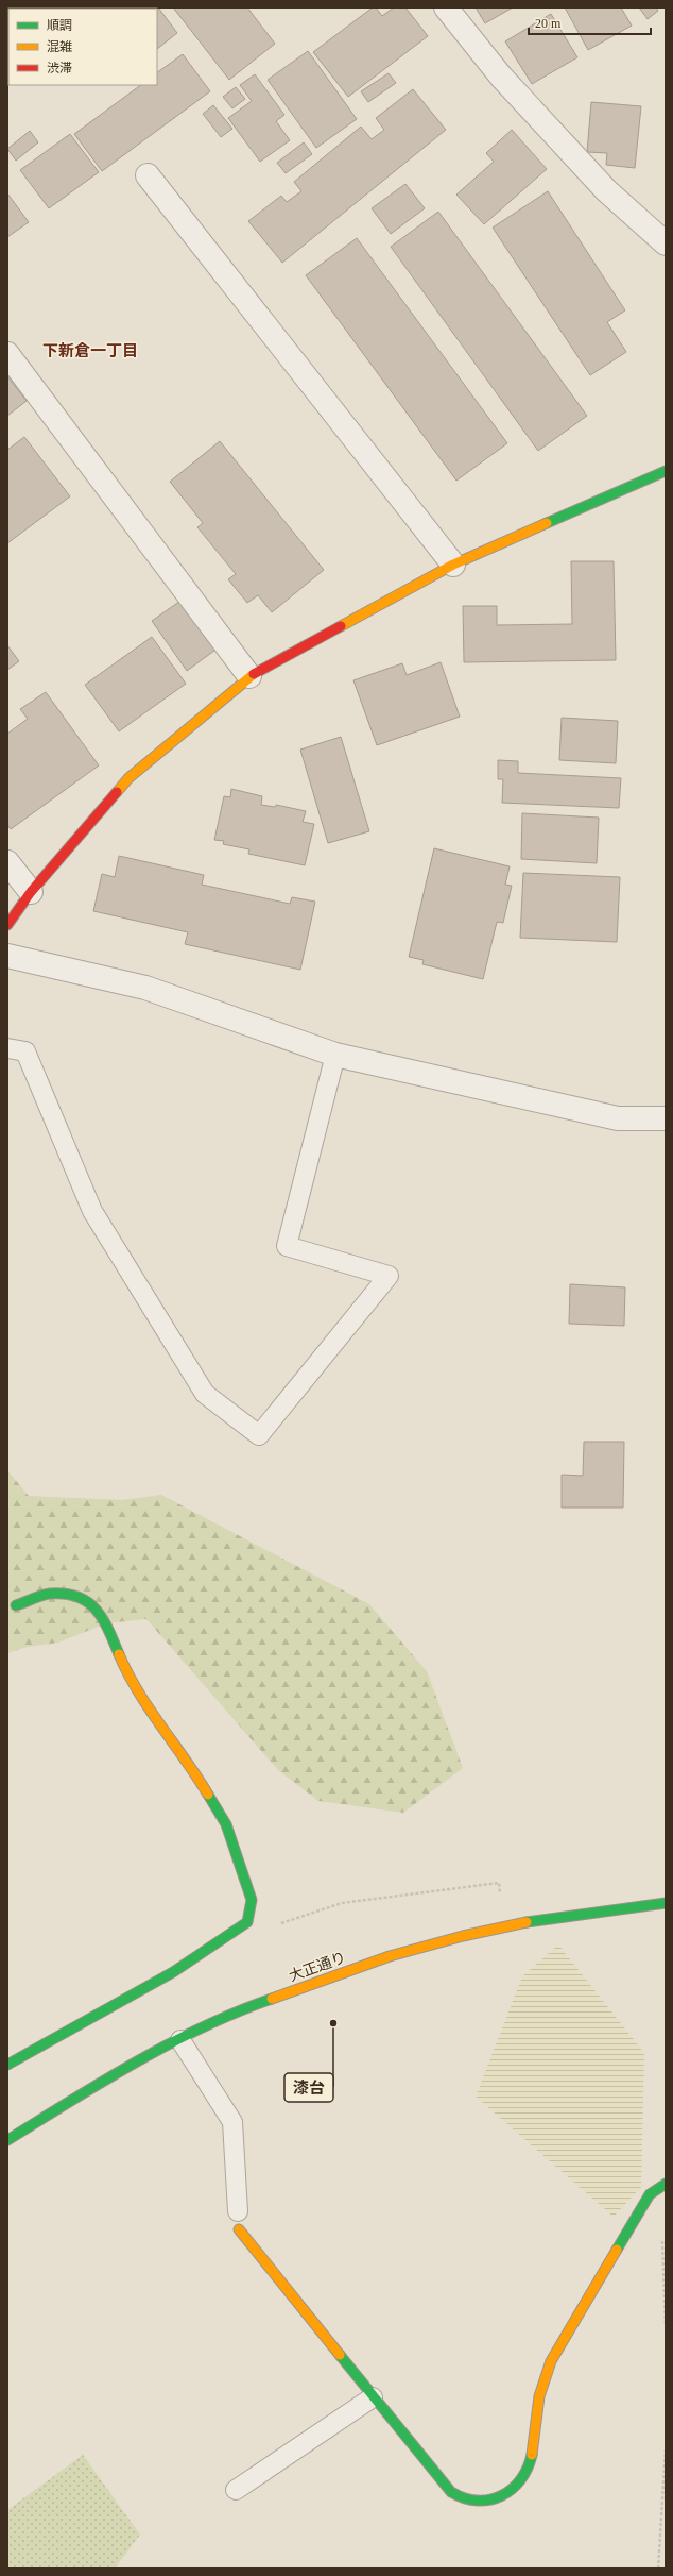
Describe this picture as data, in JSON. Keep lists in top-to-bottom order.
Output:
{
  "streets": {
    "street": ["大正通り"]
  },
  "districts": ["下新倉一丁目"],
  "places": ["漆台"],
  "legend": ["順調", "混雑", "渋滞"],
  "scale_bar": "20 m"
}
